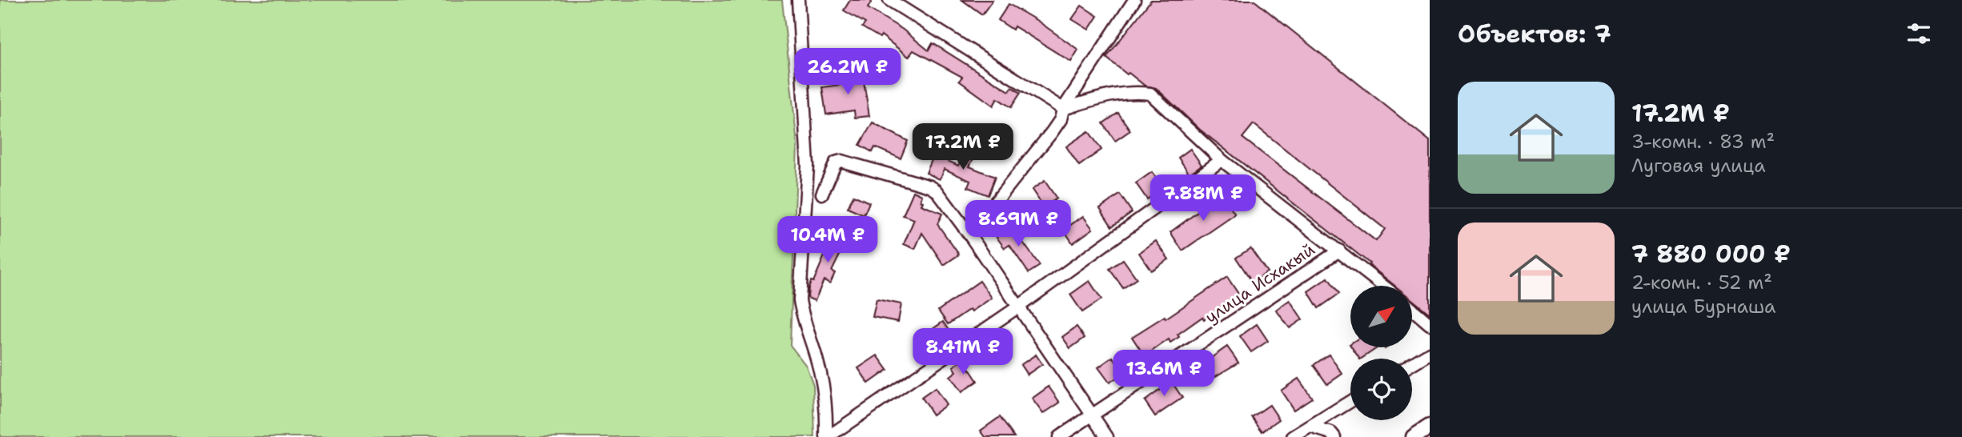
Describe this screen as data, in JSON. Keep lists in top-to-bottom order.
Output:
{
  "streets": {
    "street": ["улица Исхакый"]
  },
  "north": "top right",
  "page": {
    "heading": "Объектов: 7",
    "price": [
      "26.2M ₽",
      "17.2M ₽",
      "7.88M ₽",
      "8.69M ₽",
      "10.4M ₽",
      "8.41M ₽",
      "13.6M ₽"
    ],
    "list": [
      {
        "name": "17.2M ₽",
        "note": "3-комн. · 83 m² · Луговая улица"
      },
      {
        "name": "7 880 000 ₽",
        "note": "2-комн. · 52 m² · улица Бурнаша"
      }
    ]
  }
}
